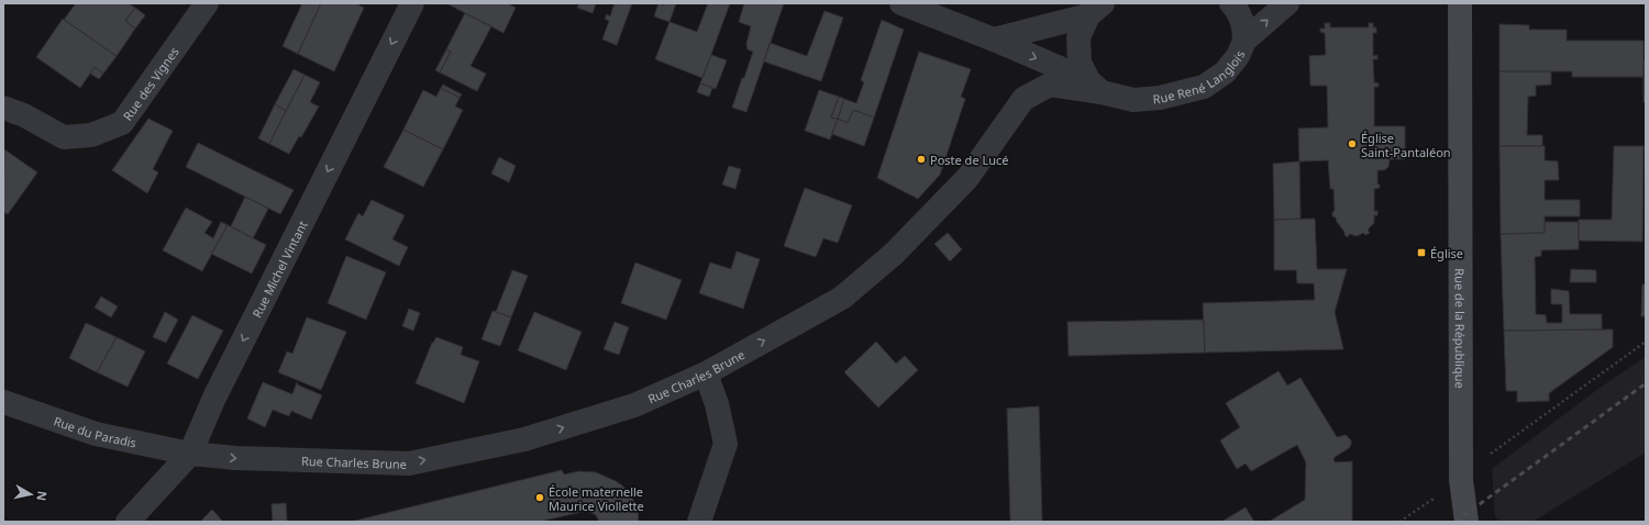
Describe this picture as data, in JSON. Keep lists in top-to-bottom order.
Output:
{
  "streets": {
    "main road": ["Rue de la République"],
    "street": [
      "Rue René Langlois",
      "Rue des Vignes",
      "Rue Michel Vintant",
      "Rue Charles Brune",
      "Rue du Paradis"
    ]
  },
  "crossings": [
    ["Rue René Langlois", "Rue Charles Brune"],
    ["Rue Michel Vintant", "Rue Charles Brune"],
    ["Rue Michel Vintant", "Rue du Paradis"],
    ["Rue Charles Brune", "Rue du Paradis"]
  ],
  "one_way": ["Rue Michel Vintant", "Rue Charles Brune"],
  "places": {
    "other": ["Église Saint-Pantaléon", "Poste de Lucé", "École maternelle Maurice Viollette"],
    "transit": ["Église"]
  },
  "north": "right"
}
